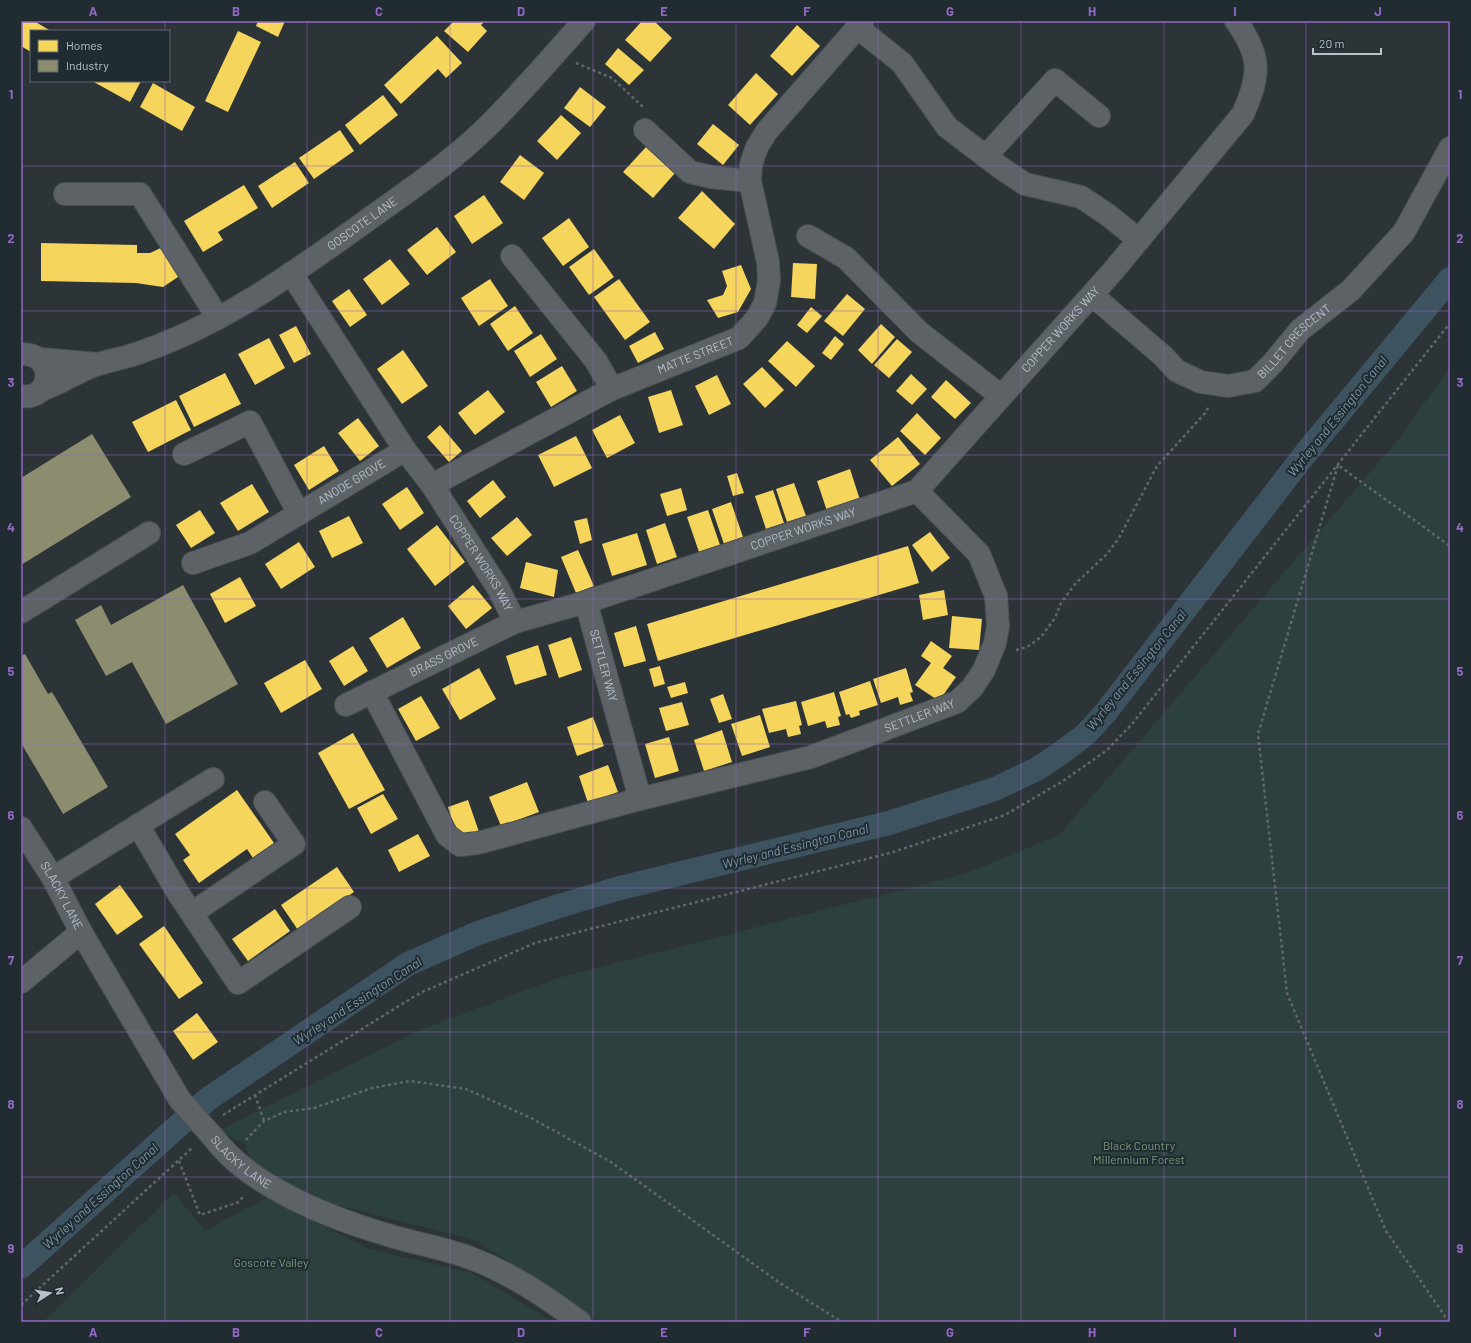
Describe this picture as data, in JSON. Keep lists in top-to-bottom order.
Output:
{
  "streets": {
    "street": [
      "GOSCOTE LANE",
      "COPPER WORKS WAY",
      "BILLET CRESCENT",
      "MATTE STREET",
      "ANODE GROVE",
      "BRASS GROVE",
      "SETTLER WAY",
      "SLACKY LANE"
    ]
  },
  "crossings": [
    ["GOSCOTE LANE", "COPPER WORKS WAY"],
    ["COPPER WORKS WAY", "BILLET CRESCENT"],
    ["COPPER WORKS WAY", "MATTE STREET"],
    ["COPPER WORKS WAY", "ANODE GROVE"],
    ["COPPER WORKS WAY", "BRASS GROVE"],
    ["COPPER WORKS WAY", "SETTLER WAY"],
    ["BRASS GROVE", "SETTLER WAY"]
  ],
  "water": ["Wyrley and Essington Canal"],
  "parks": ["Black Country Millennium Forest", "Goscote Valley"],
  "legend": ["Homes", "Industry"],
  "scale_bar": "20 m",
  "north": "right",
  "grid": {
    "columns": [
      "A",
      "B",
      "C",
      "D",
      "E",
      "F",
      "G",
      "H",
      "I",
      "J"
    ],
    "rows": [
      "1",
      "2",
      "3",
      "4",
      "5",
      "6",
      "7",
      "8",
      "9"
    ]
  }
}
